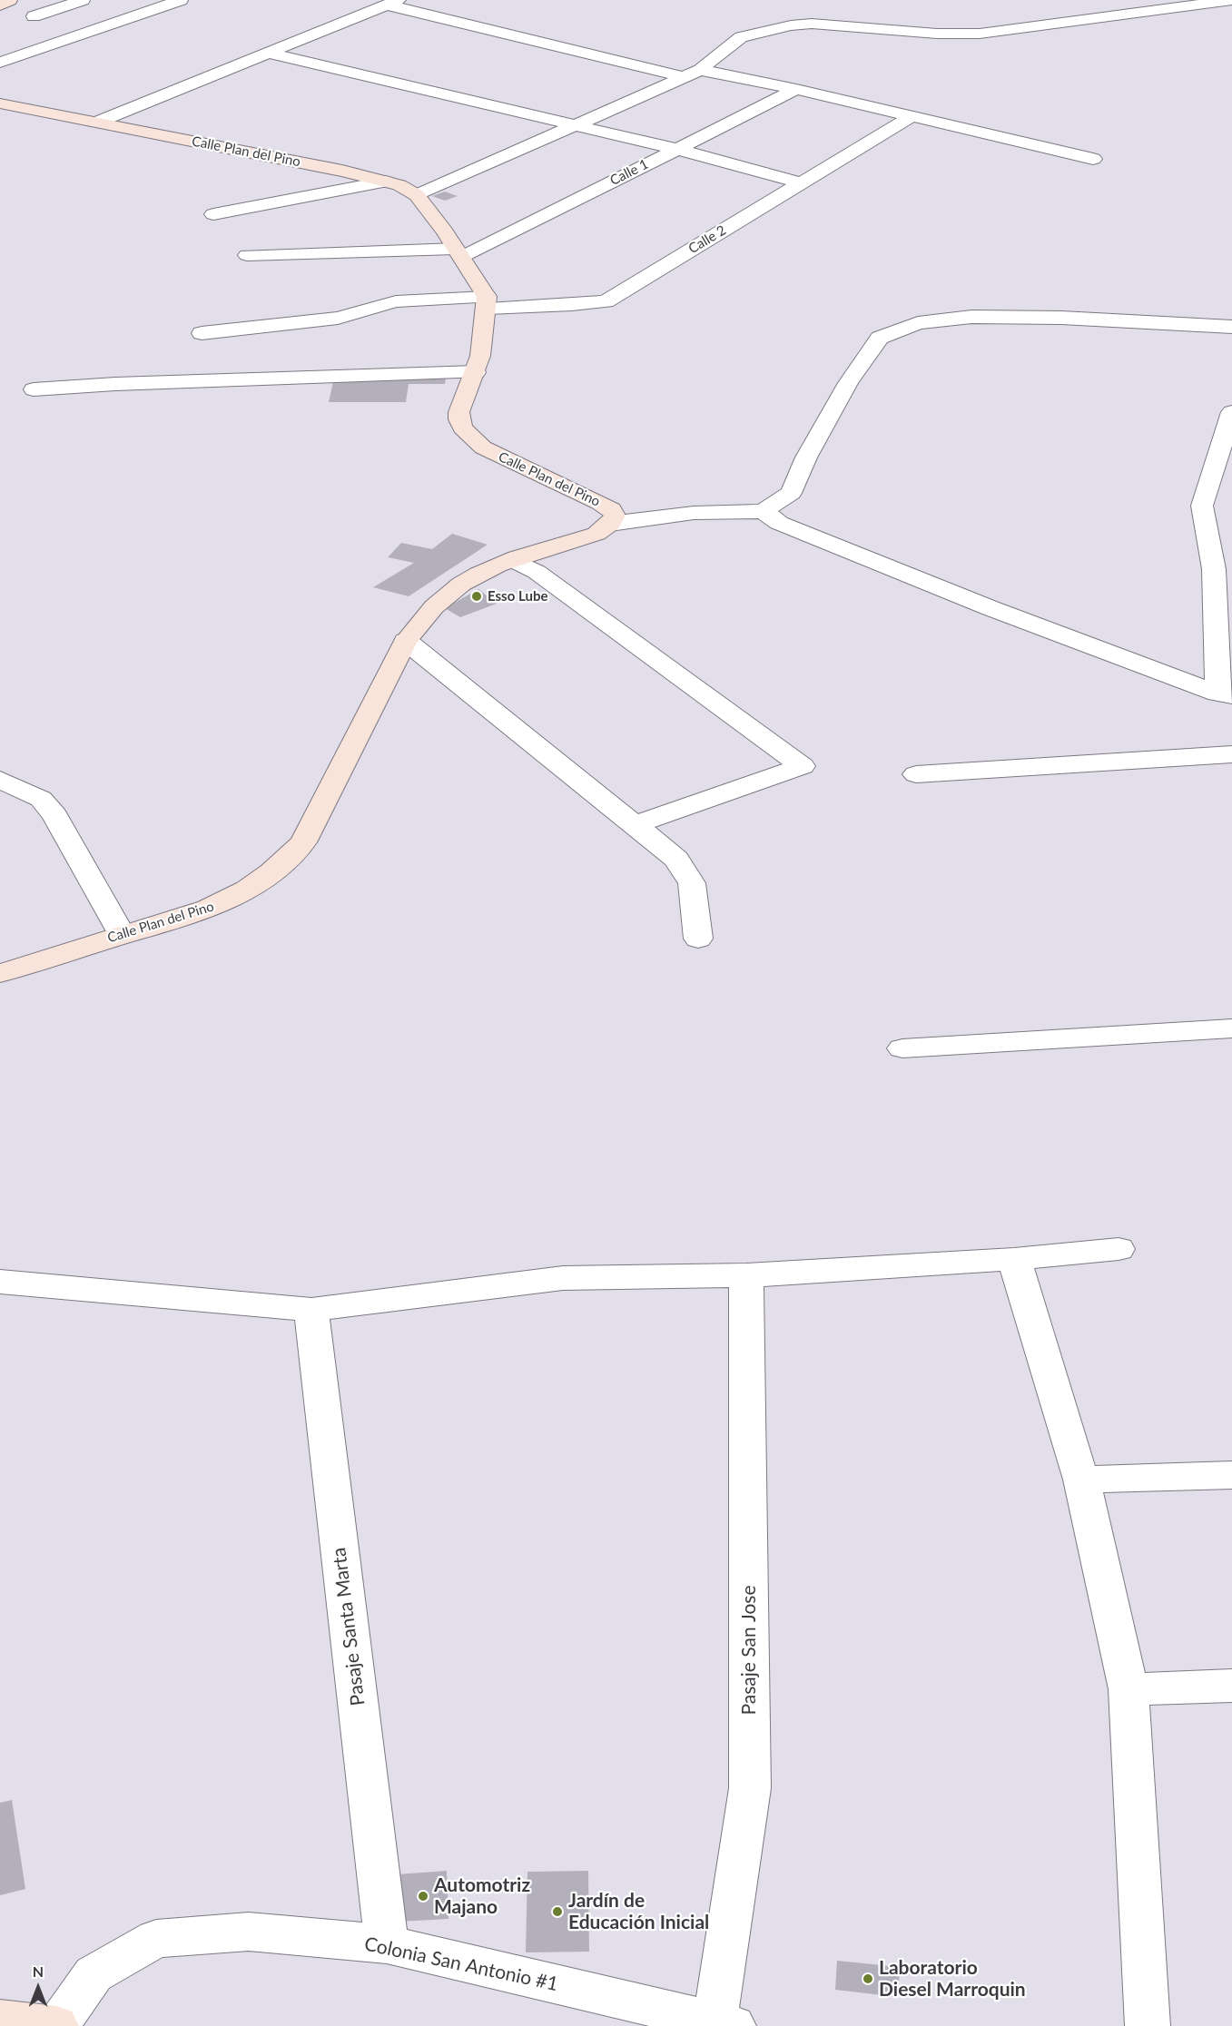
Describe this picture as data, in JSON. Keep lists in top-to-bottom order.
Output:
{
  "streets": {
    "street": [
      "Calle Plan del Pino",
      "Calle 1",
      "Calle 2",
      "Pasaje Santa Marta",
      "Pasaje San Jose",
      "Colonia San Antonio #1"
    ]
  },
  "crossings": [
    ["Calle Plan del Pino", "Calle 1"],
    ["Calle Plan del Pino", "Calle 2"],
    ["Pasaje Santa Marta", "Colonia San Antonio #1"],
    ["Pasaje San Jose", "Colonia San Antonio #1"]
  ],
  "places": [
    "Esso Lube",
    "Automotriz Majano",
    "Jardín de Educación Inicial",
    "Laboratorio Diesel Marroquin"
  ],
  "north": "top"
}
